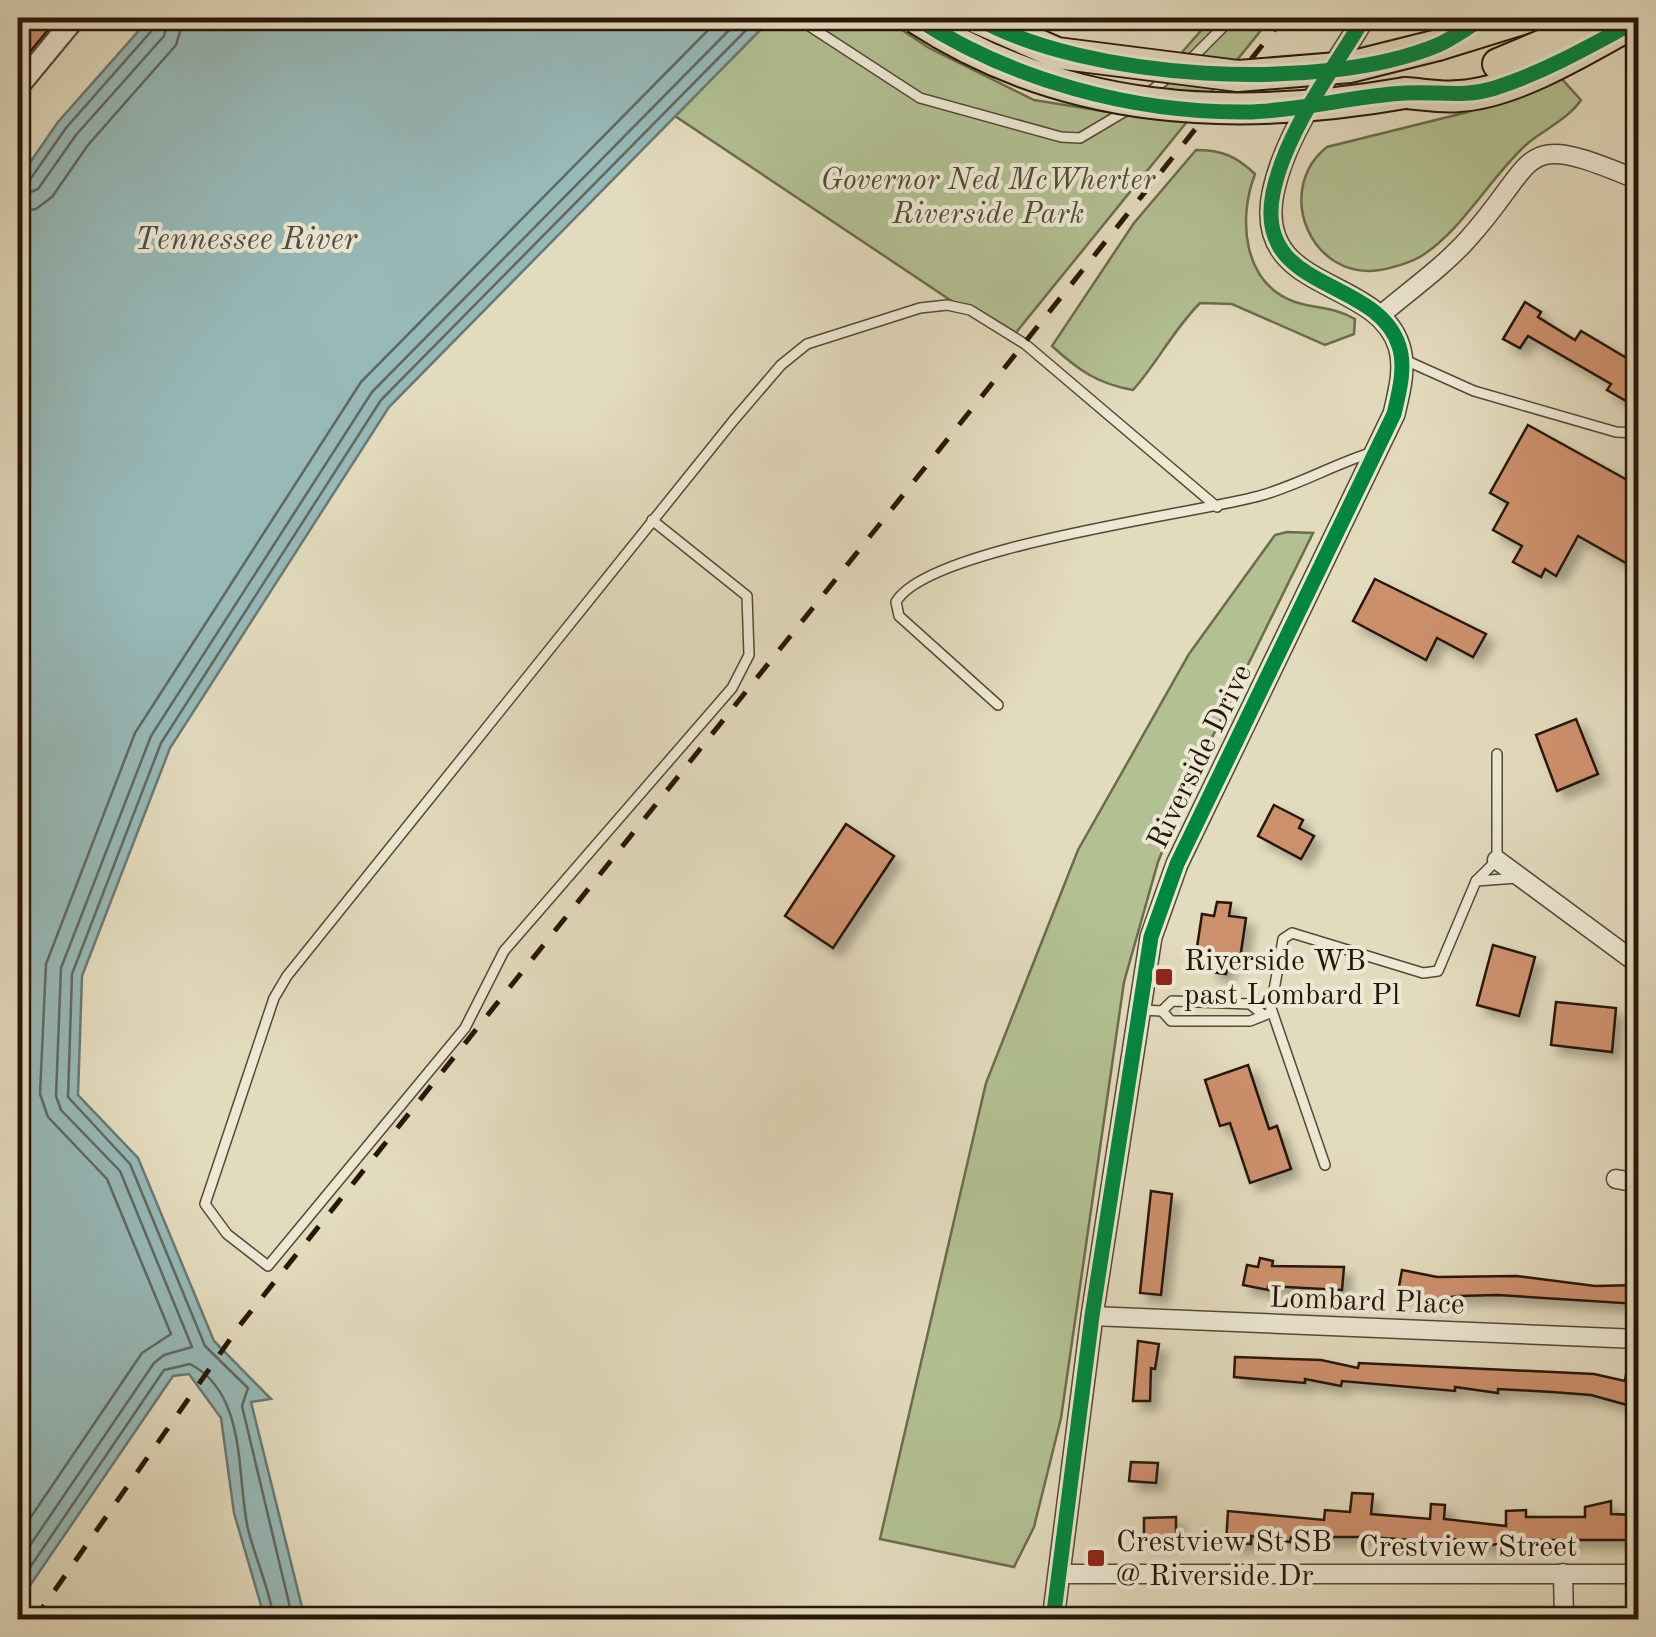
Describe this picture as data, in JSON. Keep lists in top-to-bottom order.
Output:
{
  "streets": {
    "street": ["Riverside Drive", "Lombard Place", "Crestview Street"]
  },
  "crossings": [
    ["Riverside Drive", "Lombard Place"],
    ["Riverside Drive", "Crestview Street"]
  ],
  "water": ["Tennessee River"],
  "parks": ["Governor Ned McWherter Riverside Park"],
  "places": {
    "transit": ["Riverside WB past Lombard Pl", "Crestview St SB @ Riverside Dr"]
  }
}
